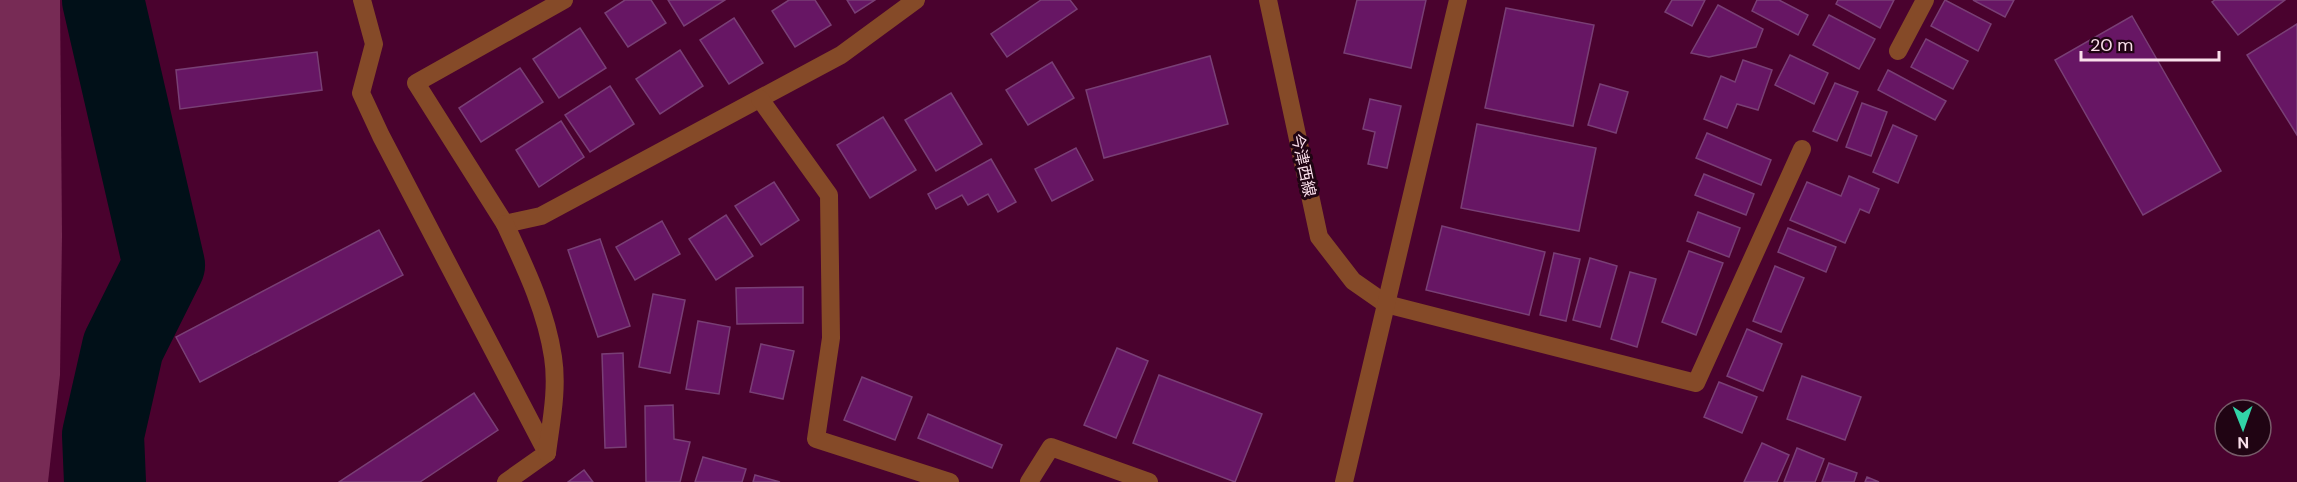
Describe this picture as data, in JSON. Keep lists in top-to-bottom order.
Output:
{
  "streets": {
    "street": ["今津西線"]
  },
  "scale_bar": "20 m",
  "north": "bottom"
}
